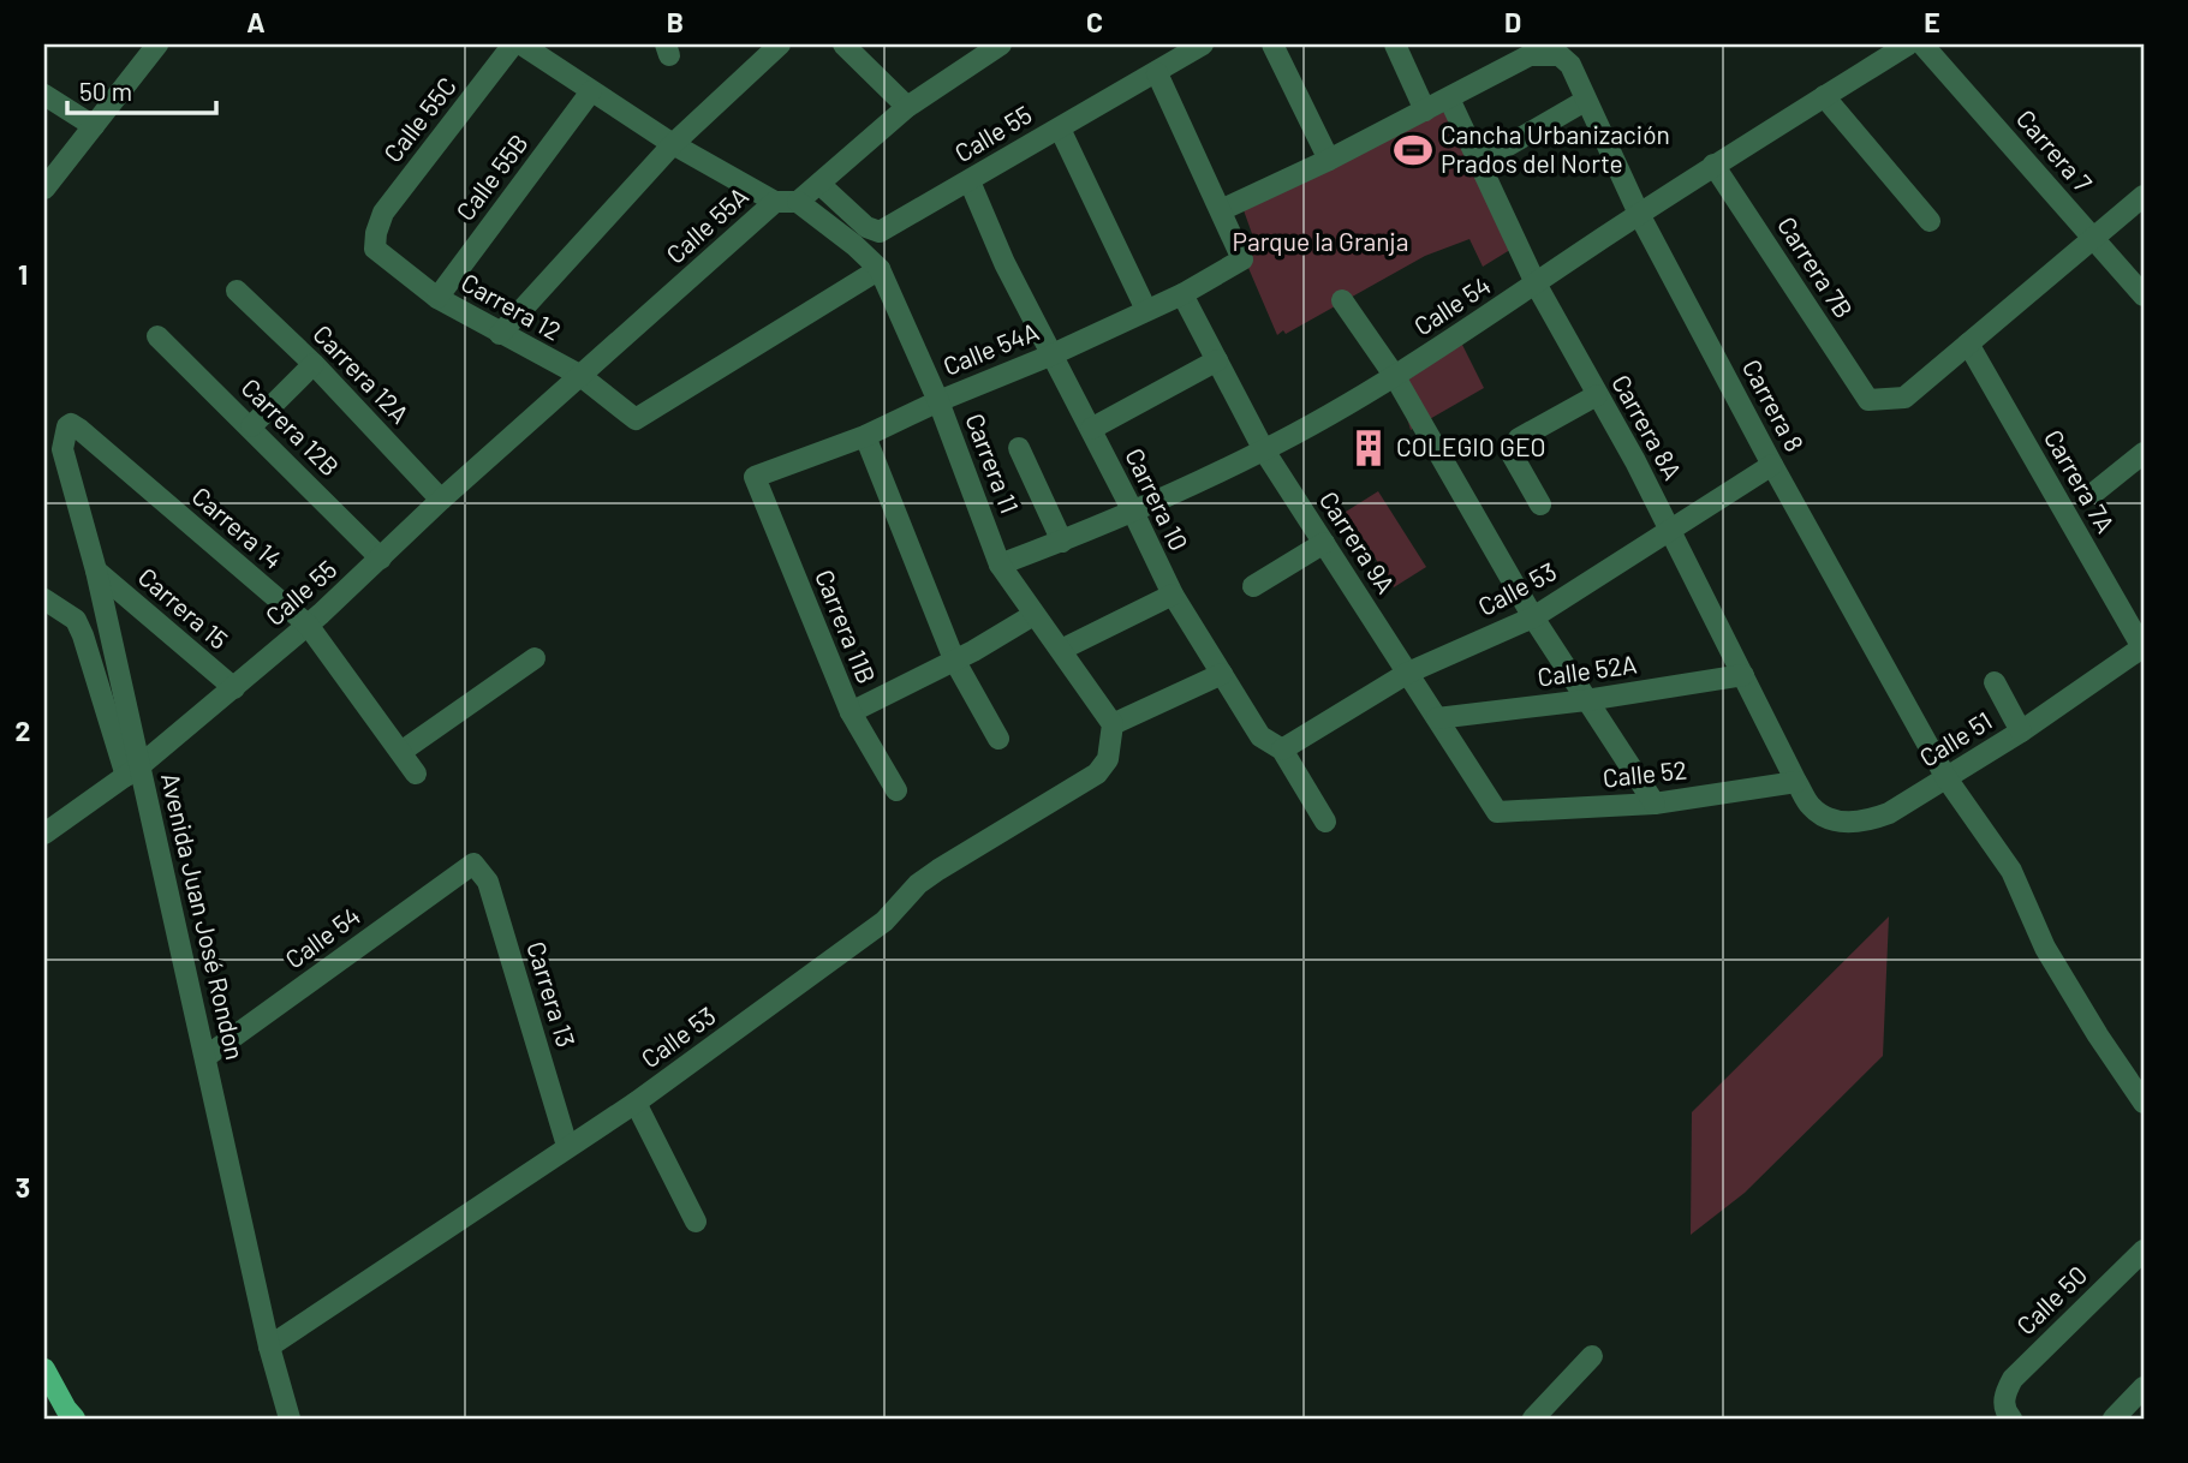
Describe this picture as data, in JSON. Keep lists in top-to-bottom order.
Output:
{
  "streets": {
    "street": [
      "Calle 55C",
      "Calle 55",
      "Carrera 7",
      "Calle 55B",
      "Calle 55A",
      "Carrera 7B",
      "Calle 54",
      "Carrera 12",
      "Calle 54A",
      "Carrera 12A",
      "Carrera 8",
      "Carrera 12B",
      "Carrera 8A",
      "Carrera 11",
      "Carrera 7A",
      "Carrera 10",
      "Carrera 14",
      "Carrera 9A",
      "Calle 53",
      "Carrera 15",
      "Carrera 11B",
      "Calle 52A",
      "Calle 51",
      "Calle 52",
      "Avenida Juan José Rondon",
      "Carrera 13",
      "Calle 50"
    ]
  },
  "crossings": [
    ["Calle 55C", "Carrera 12"],
    ["Calle 55", "Calle 55A"],
    ["Calle 55", "Carrera 12"],
    ["Calle 55", "Carrera 12A"],
    ["Calle 55", "Carrera 12B"],
    ["Calle 55", "Carrera 10"],
    ["Calle 55", "Carrera 14"],
    ["Calle 55", "Carrera 15"],
    ["Calle 55", "Avenida Juan José Rondon"],
    ["Calle 55B", "Carrera 12"],
    ["Calle 55A", "Carrera 12"],
    ["Calle 55A", "Carrera 11"],
    ["Carrera 7B", "Calle 54"],
    ["Carrera 7B", "Carrera 7A"],
    ["Calle 54", "Carrera 8"],
    ["Calle 54", "Carrera 8A"],
    ["Calle 54", "Carrera 11"],
    ["Calle 54", "Carrera 10"],
    ["Calle 54", "Carrera 9A"],
    ["Calle 54", "Avenida Juan José Rondon"],
    ["Calle 54", "Carrera 13"],
    ["Carrera 12", "Carrera 11"],
    ["Calle 54A", "Carrera 11"],
    ["Calle 54A", "Carrera 10"],
    ["Calle 54A", "Carrera 9A"],
    ["Calle 54A", "Carrera 11B"],
    ["Carrera 8", "Calle 53"],
    ["Carrera 8", "Calle 51"],
    ["Carrera 8A", "Calle 53"],
    ["Carrera 8A", "Calle 52A"],
    ["Carrera 8A", "Calle 51"],
    ["Carrera 8A", "Calle 52"],
    ["Carrera 11", "Calle 53"],
    ["Carrera 7A", "Calle 51"],
    ["Carrera 10", "Calle 53"],
    ["Carrera 14", "Avenida Juan José Rondon"],
    ["Carrera 9A", "Calle 53"],
    ["Carrera 9A", "Calle 52A"],
    ["Carrera 9A", "Calle 52"],
    ["Calle 53", "Avenida Juan José Rondon"],
    ["Calle 53", "Carrera 13"],
    ["Carrera 15", "Avenida Juan José Rondon"],
    ["Calle 51", "Calle 52"]
  ],
  "parks": ["Parque la Granja"],
  "places": {
    "sports": ["Cancha Urbanización Prados del Norte"],
    "building": ["COLEGIO GEO"]
  },
  "scale_bar": "50 m",
  "grid": {
    "columns": [
      "A",
      "B",
      "C",
      "D",
      "E"
    ],
    "rows": ["1", "2", "3"]
  }
}
